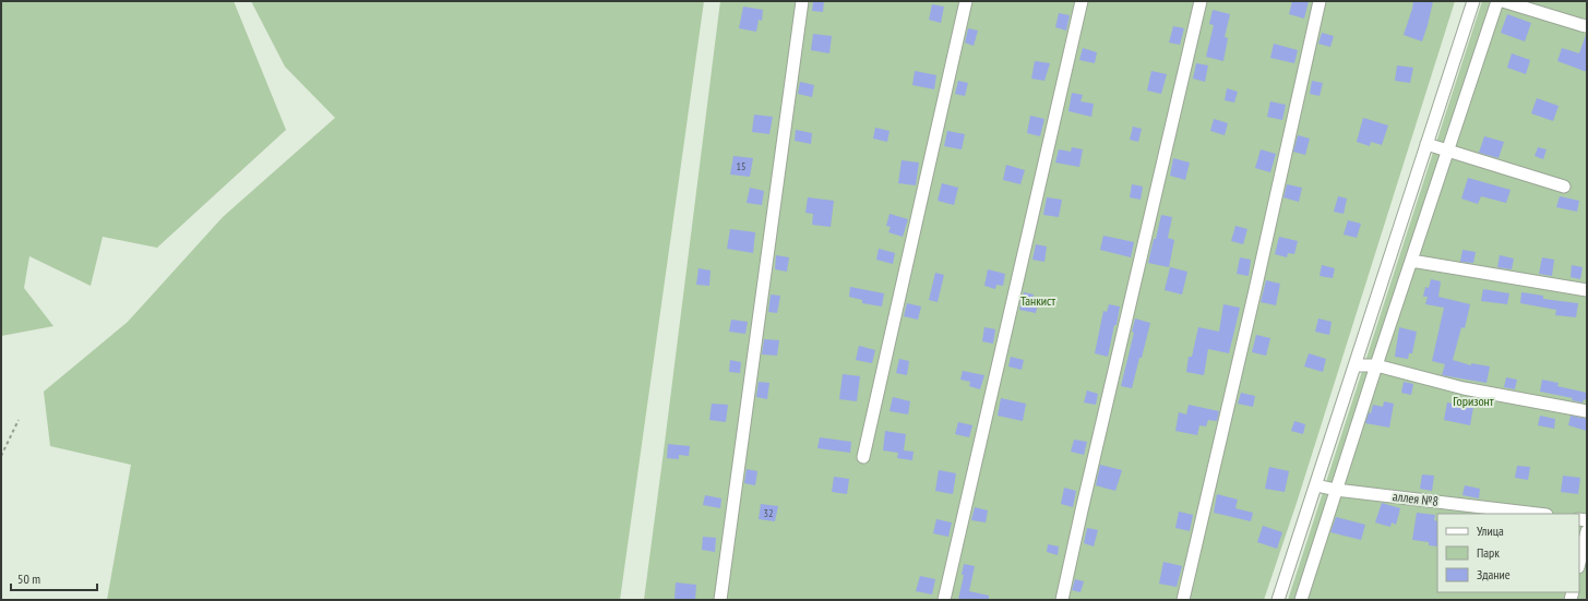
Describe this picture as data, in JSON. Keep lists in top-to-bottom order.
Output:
{
  "streets": {
    "street": ["аллея №8"]
  },
  "parks": ["Танкист", "Горизонт"],
  "house_numbers": ["15", "32"],
  "legend": ["Улица", "Парк", "Здание"],
  "scale_bar": "50 m"
}
